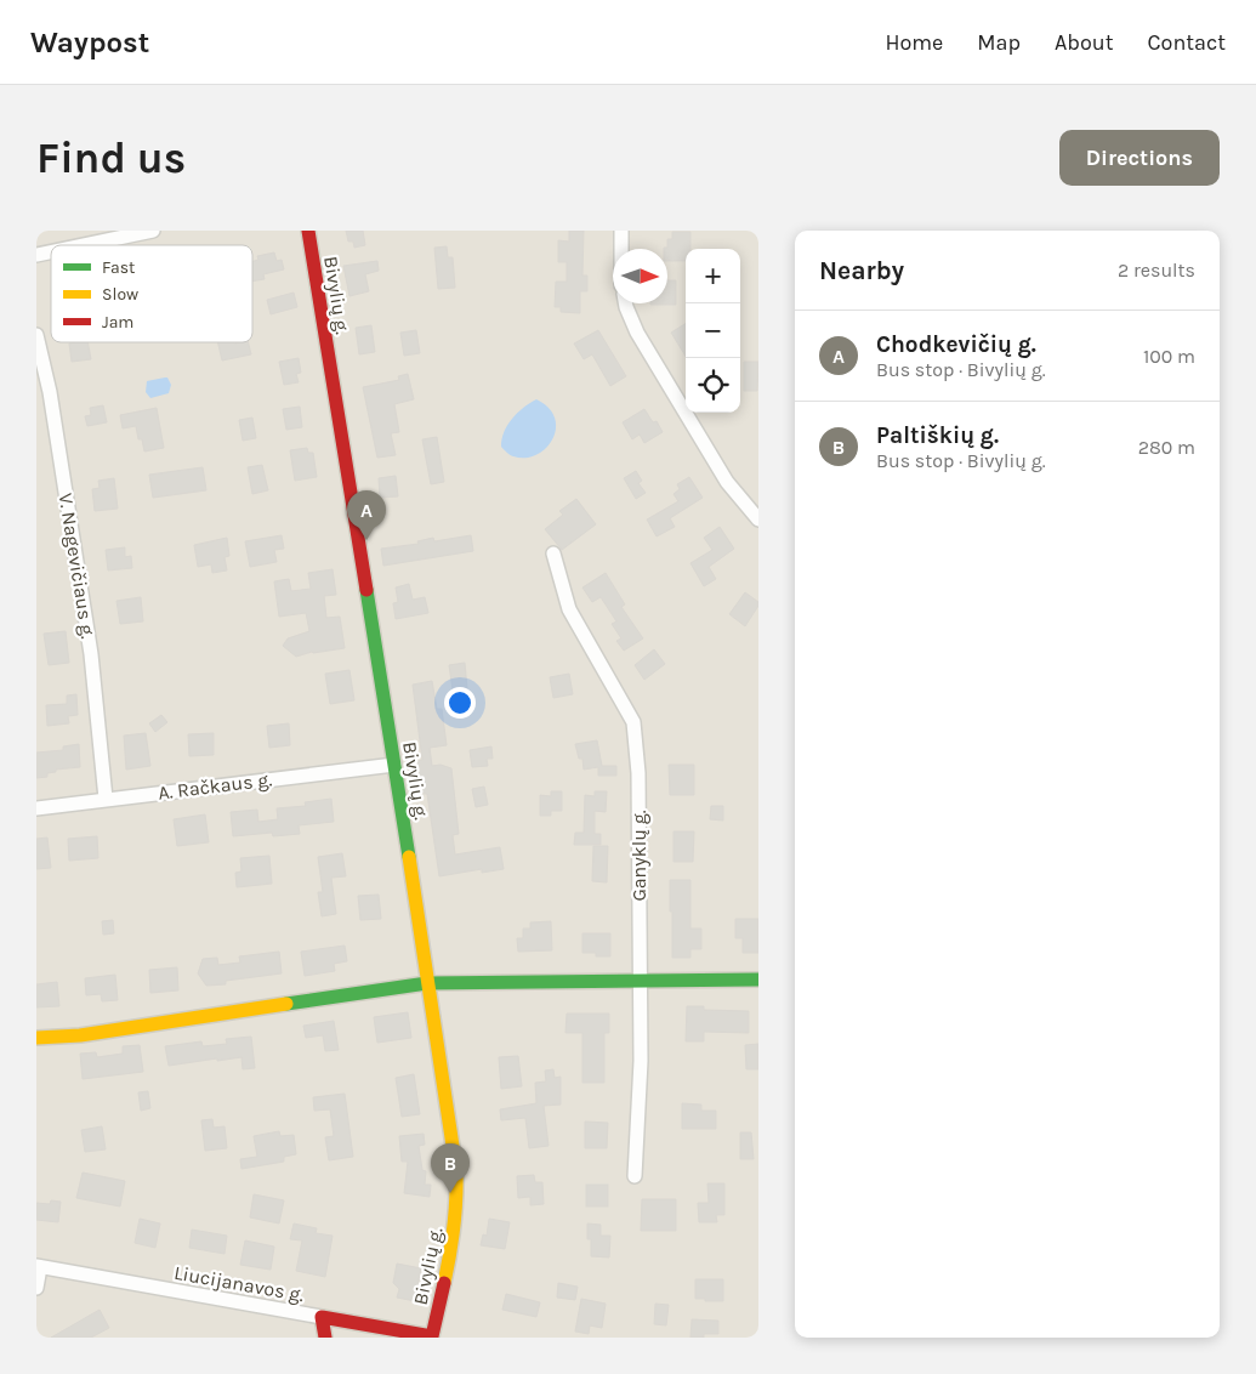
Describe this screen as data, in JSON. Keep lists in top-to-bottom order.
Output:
{
  "streets": {
    "street": [
      "Bivylių g.",
      "V. Nagevičiaus g.",
      "A. Račkaus g.",
      "Ganyklų g.",
      "Liucijanavos g."
    ]
  },
  "crossings": [
    ["Bivylių g.", "A. Račkaus g."],
    ["Bivylių g.", "Liucijanavos g."],
    ["V. Nagevičiaus g.", "A. Račkaus g."]
  ],
  "legend": ["Fast", "Slow", "Jam"],
  "north": "right",
  "page": {
    "header": "Waypost",
    "nav": [
      "Home",
      "Map",
      "About",
      "Contact"
    ],
    "buttons": "Directions",
    "title": "Find us",
    "heading": ["Nearby", "2 results"],
    "map_buttons": ["+", "−"],
    "list": [
      {
        "mark": "A",
        "name": "Chodkevičių g.",
        "note": "Bus stop · Bivylių g.",
        "value": "100 m"
      },
      {
        "mark": "B",
        "name": "Paltiškių g.",
        "note": "Bus stop · Bivylių g.",
        "value": "280 m"
      }
    ],
    "pins": ["A", "B"]
  }
}
